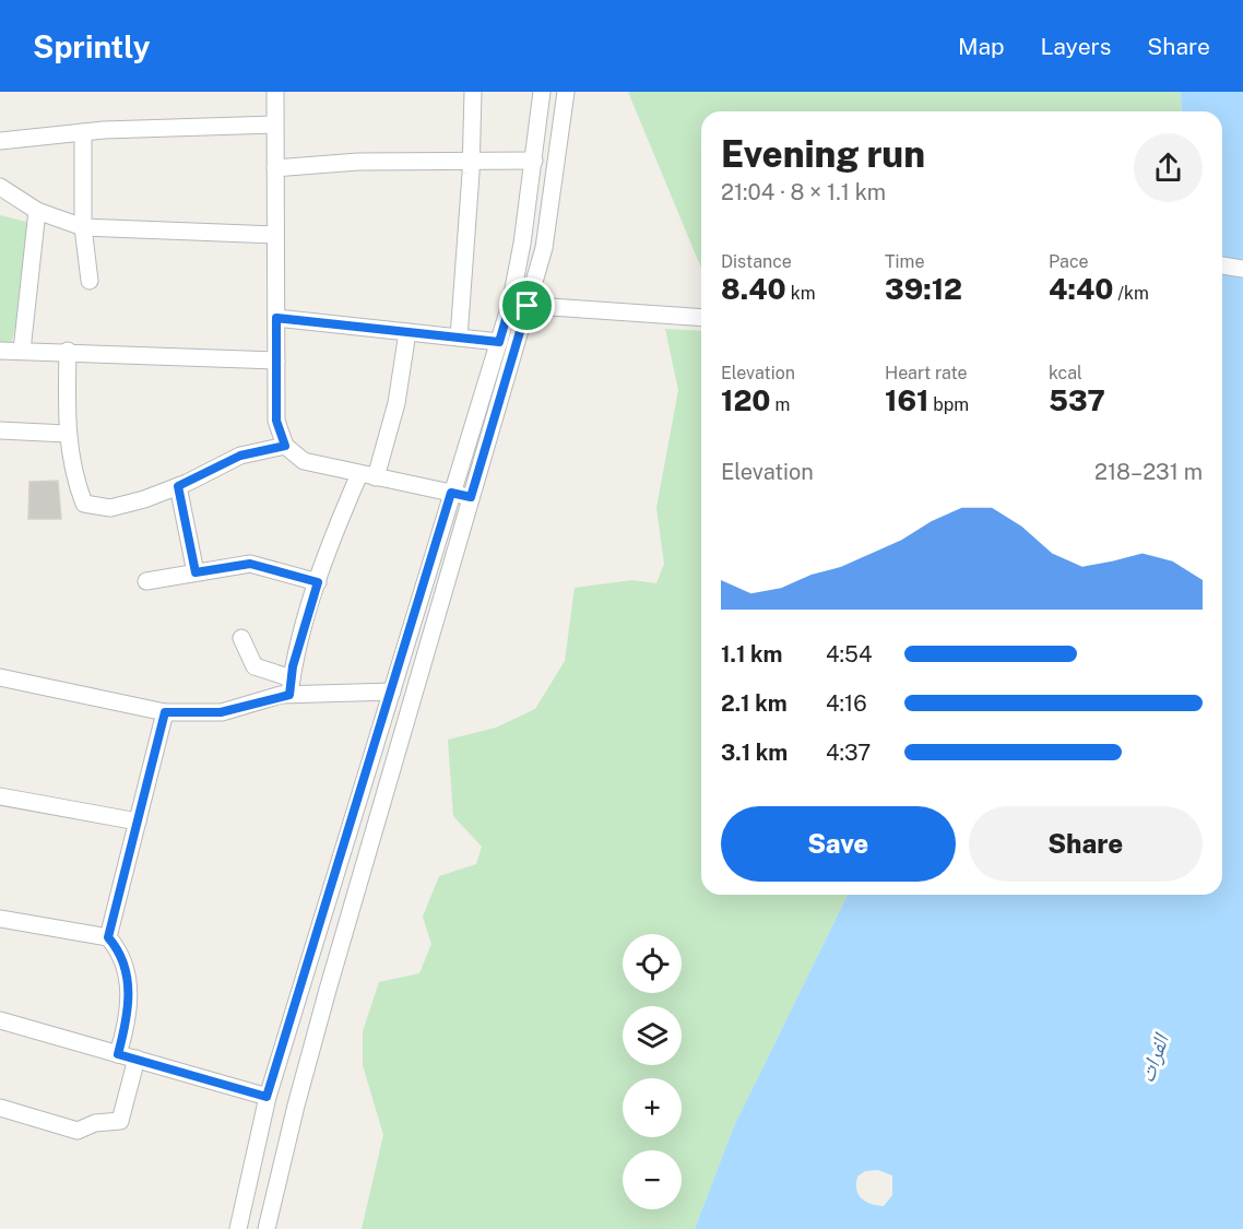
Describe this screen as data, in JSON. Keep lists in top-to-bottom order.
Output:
{
  "water": ["الفرات"],
  "page": {
    "header": "Sprintly",
    "nav": ["Map", "Layers", "Share"],
    "heading": ["Evening run", "21:04 · 8 × 1.1 km"],
    "stats": [
      ["Distance", "8.40 km"],
      ["Time", "39:12"],
      ["Pace", "4:40 /km"],
      ["Elevation", "120 m"],
      ["Heart rate", "161 bpm"],
      ["kcal", "537"]
    ],
    "chart": ["Elevation", "218–231 m"],
    "list": [
      {
        "name": "1.1 km",
        "note": "4:54"
      },
      {
        "name": "2.1 km",
        "note": "4:16"
      },
      {
        "name": "3.1 km",
        "note": "4:37"
      }
    ],
    "buttons": ["Save", "Share"],
    "map_buttons": ["+", "−"]
  }
}
